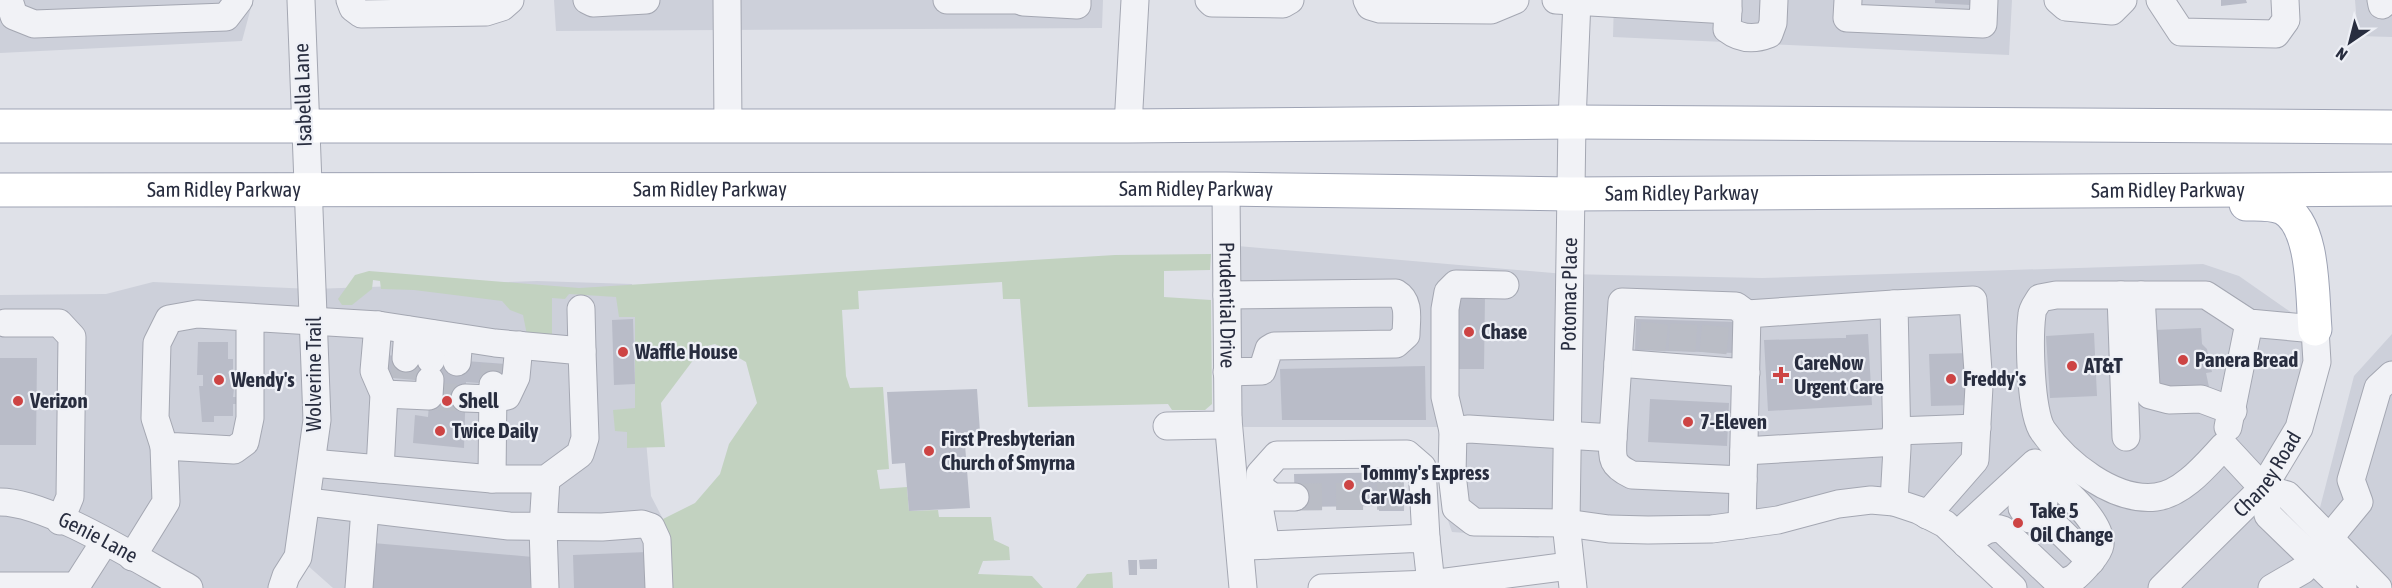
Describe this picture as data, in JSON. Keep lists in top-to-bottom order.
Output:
{
  "streets": {
    "main road": ["Sam Ridley Parkway"],
    "street": [
      "Isabella Lane",
      "Potomac Place",
      "Prudential Drive",
      "Wolverine Trail",
      "Chaney Road",
      "Genie Lane"
    ]
  },
  "crossings": [
    ["Isabella Lane", "Sam Ridley Parkway"],
    ["Isabella Lane", "Wolverine Trail"],
    ["Sam Ridley Parkway", "Potomac Place"],
    ["Sam Ridley Parkway", "Prudential Drive"],
    ["Sam Ridley Parkway", "Wolverine Trail"]
  ],
  "places": {
    "other": [
      "Chase",
      "Waffle House",
      "Panera Bread",
      "AT&T",
      "Freddy's",
      "Wendy's",
      "Verizon",
      "Shell",
      "7-Eleven",
      "Twice Daily",
      "First Presbyterian Church of Smyrna",
      "Tommy's Express Car Wash",
      "Take 5 Oil Change"
    ],
    "health": ["CareNow Urgent Care"]
  },
  "north": "bottom left"
}
